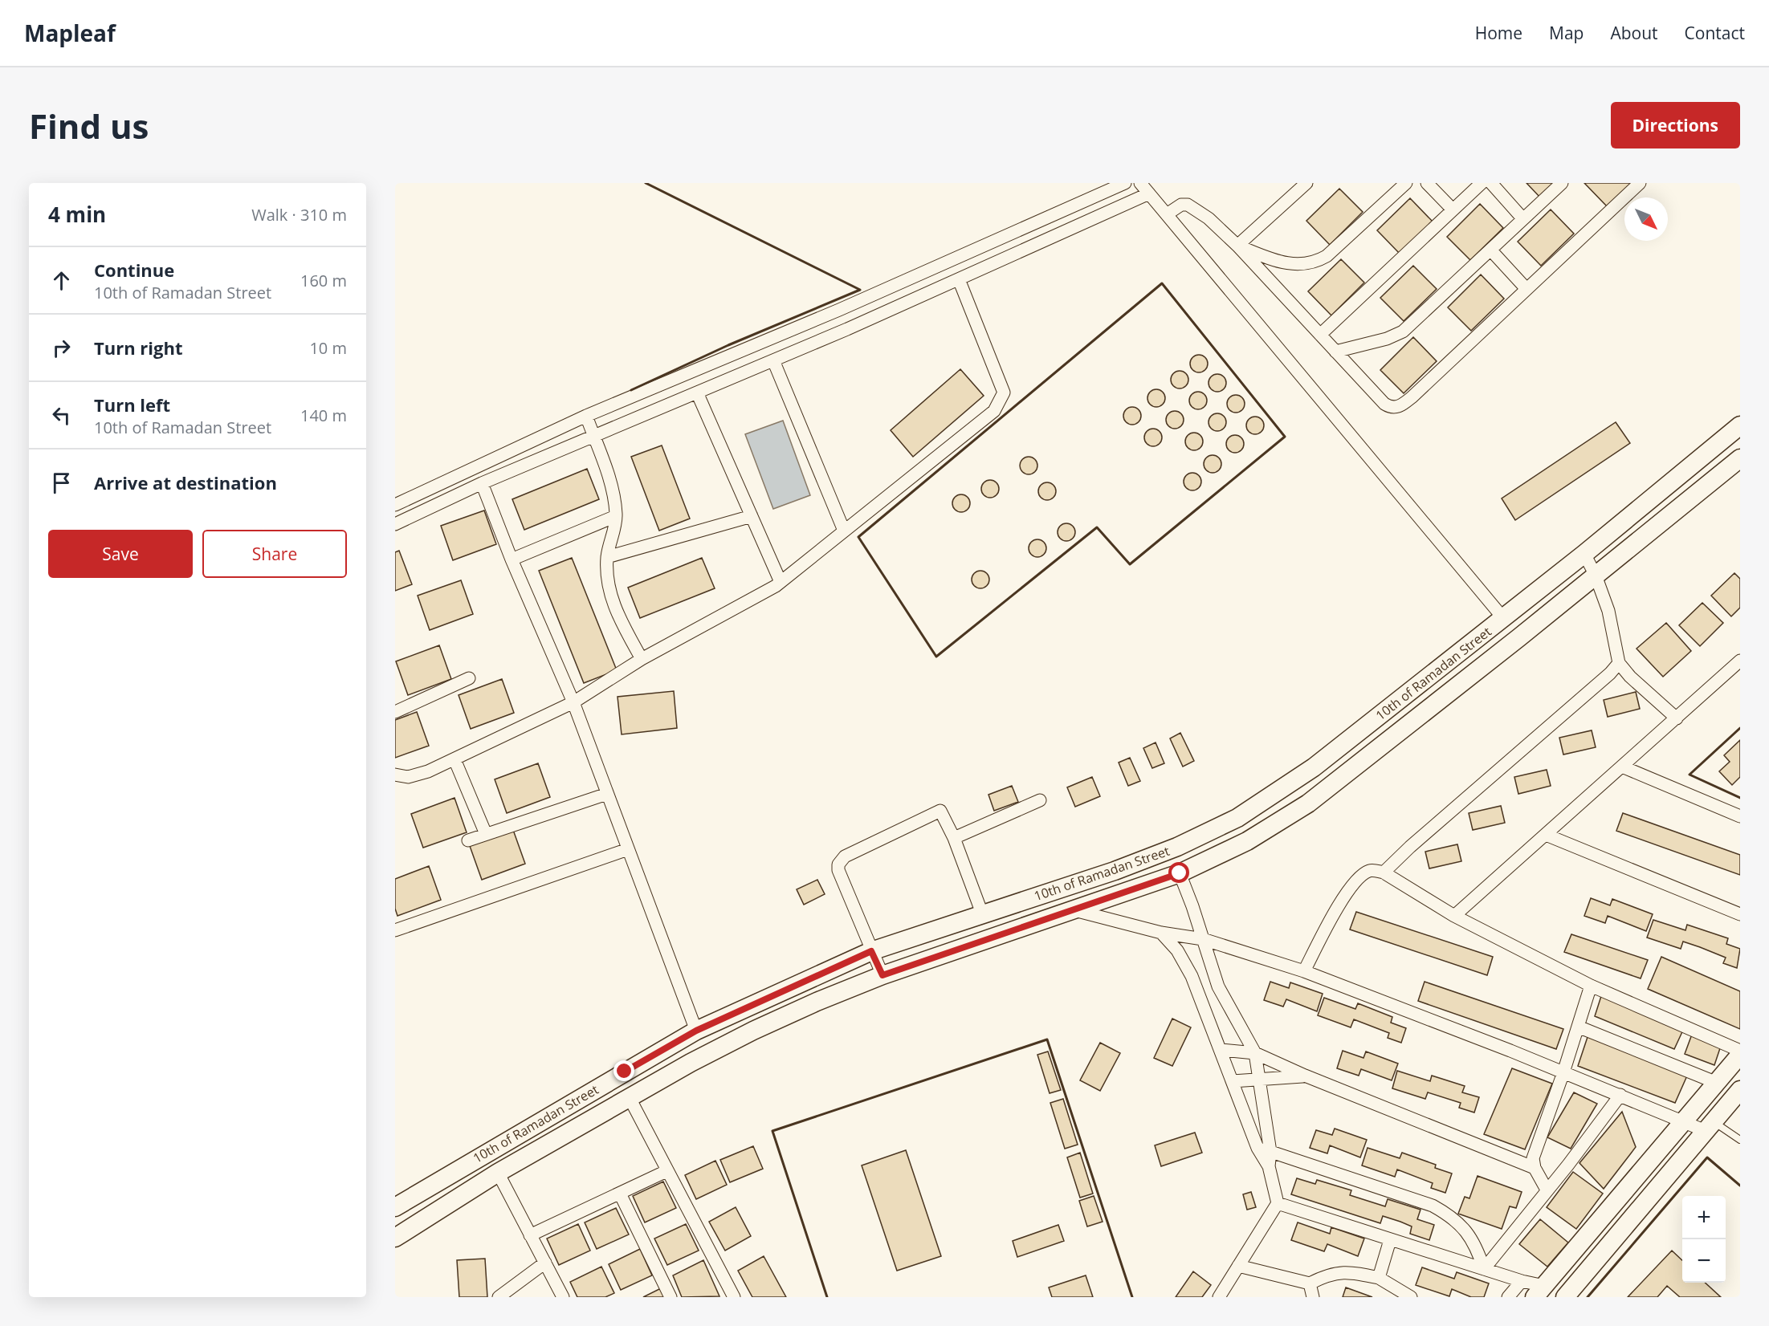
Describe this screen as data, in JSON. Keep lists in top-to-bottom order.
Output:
{
  "streets": {
    "main road": ["10th of Ramadan Street"]
  },
  "north": "bottom right",
  "page": {
    "header": "Mapleaf",
    "nav": [
      "Home",
      "Map",
      "About",
      "Contact"
    ],
    "buttons": [
      "Directions",
      ["Save", "Share"]
    ],
    "title": "Find us",
    "heading": ["4 min", "Walk · 310 m"],
    "list": [
      ["Continue", "10th of Ramadan Street", "160 m"],
      ["Turn right", "10 m"],
      ["Turn left", "10th of Ramadan Street", "140 m"],
      "Arrive at destination"
    ],
    "map_buttons": ["+", "−"]
  }
}
